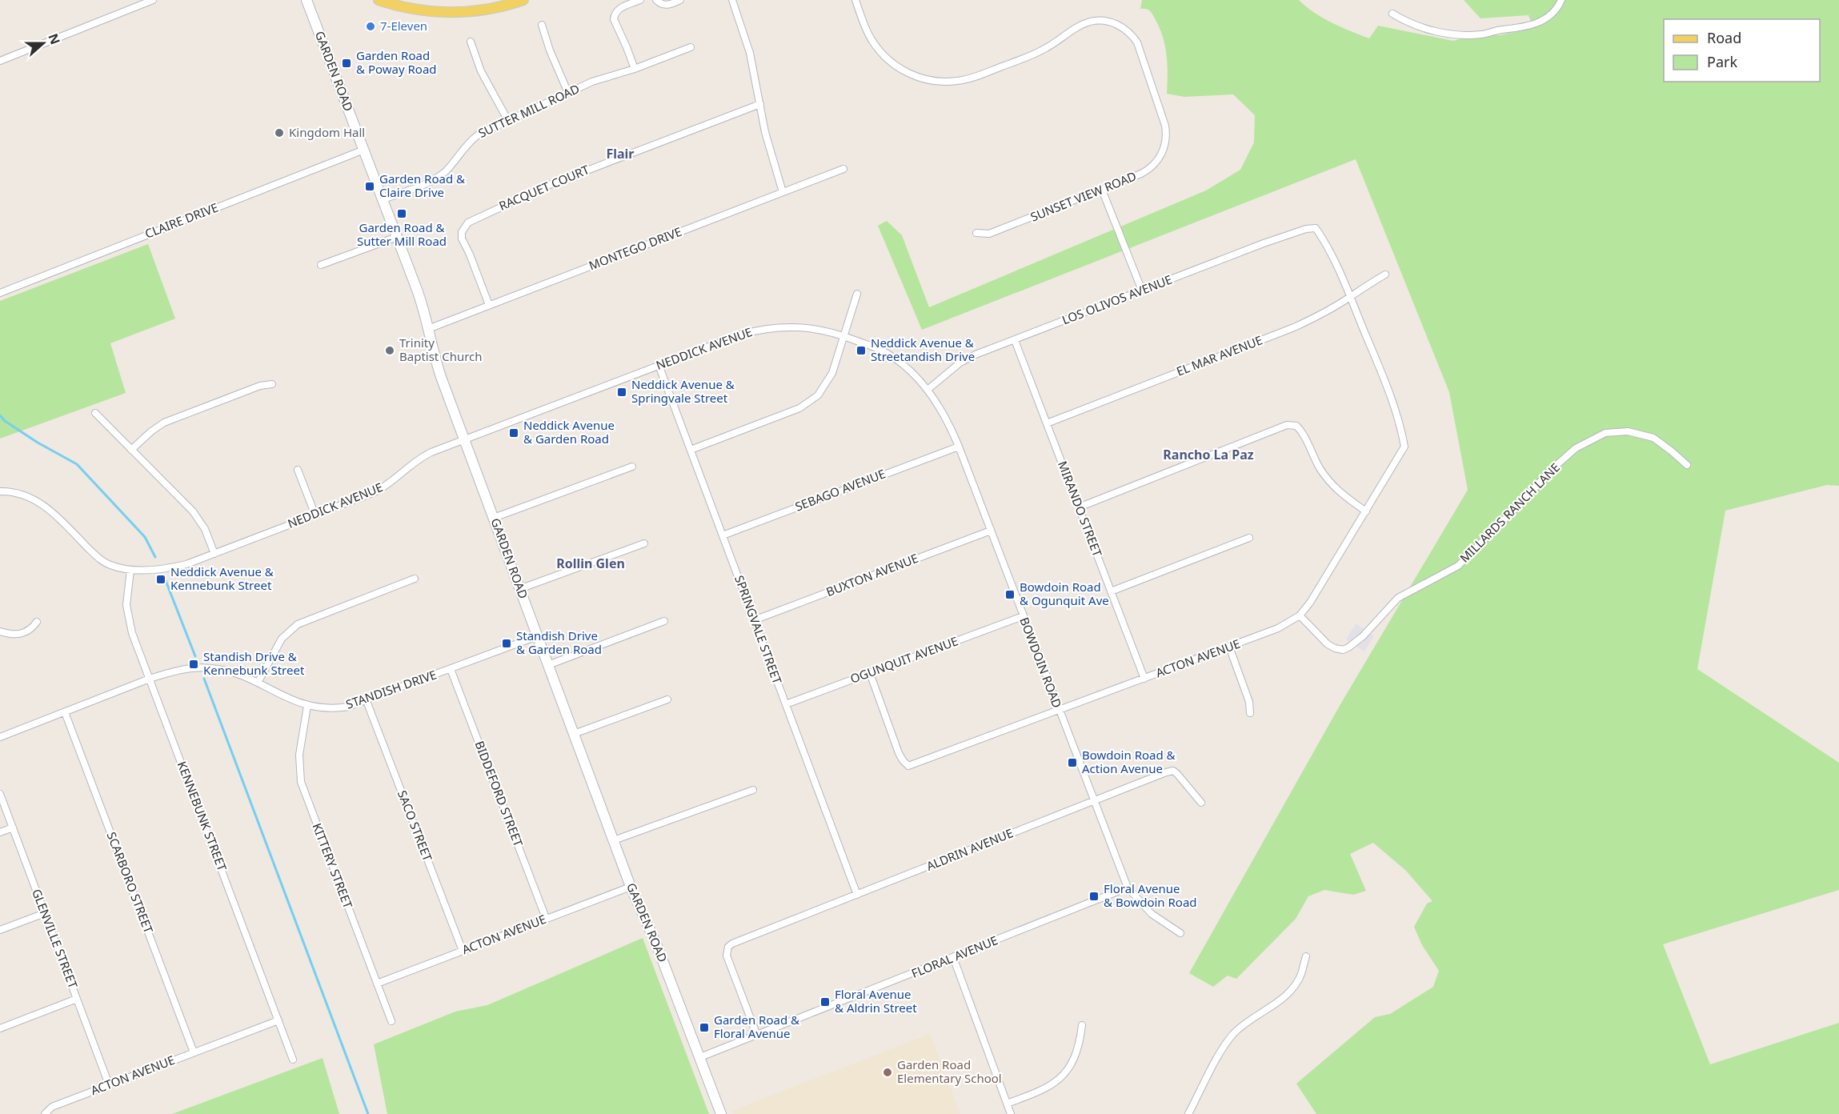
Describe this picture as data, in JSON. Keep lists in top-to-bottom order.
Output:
{
  "streets": {
    "street": [
      "GARDEN ROAD",
      "SUTTER MILL ROAD",
      "RACQUET COURT",
      "SUNSET VIEW ROAD",
      "CLAIRE DRIVE",
      "MONTEGO DRIVE",
      "LOS OLIVOS AVENUE",
      "NEDDICK AVENUE",
      "EL MAR AVENUE",
      "SEBAGO AVENUE",
      "MIRANDO STREET",
      "MILLARDS RANCH LANE",
      "BUXTON AVENUE",
      "SPRINGVALE STREET",
      "ACTON AVENUE",
      "OGUNQUIT AVENUE",
      "BOWDOIN ROAD",
      "STANDISH DRIVE",
      "BIDDEFORD STREET",
      "KENNEBUNK STREET",
      "SACO STREET",
      "ALDRIN AVENUE",
      "KITTERY STREET",
      "SCARBORO STREET",
      "GLENVILLE STREET",
      "FLORAL AVENUE"
    ]
  },
  "crossings": [
    ["GARDEN ROAD", "SUTTER MILL ROAD"],
    ["GARDEN ROAD", "CLAIRE DRIVE"],
    ["GARDEN ROAD", "MONTEGO DRIVE"],
    ["GARDEN ROAD", "NEDDICK AVENUE"],
    ["GARDEN ROAD", "ACTON AVENUE"],
    ["GARDEN ROAD", "STANDISH DRIVE"],
    ["GARDEN ROAD", "FLORAL AVENUE"],
    ["RACQUET COURT", "MONTEGO DRIVE"],
    ["LOS OLIVOS AVENUE", "EL MAR AVENUE"],
    ["LOS OLIVOS AVENUE", "MIRANDO STREET"],
    ["LOS OLIVOS AVENUE", "ACTON AVENUE"],
    ["LOS OLIVOS AVENUE", "BOWDOIN ROAD"],
    ["NEDDICK AVENUE", "SPRINGVALE STREET"],
    ["NEDDICK AVENUE", "BOWDOIN ROAD"],
    ["NEDDICK AVENUE", "KENNEBUNK STREET"],
    ["EL MAR AVENUE", "MIRANDO STREET"],
    ["EL MAR AVENUE", "ACTON AVENUE"],
    ["SEBAGO AVENUE", "SPRINGVALE STREET"],
    ["SEBAGO AVENUE", "BOWDOIN ROAD"],
    ["MIRANDO STREET", "ACTON AVENUE"],
    ["MILLARDS RANCH LANE", "ACTON AVENUE"],
    ["BUXTON AVENUE", "SPRINGVALE STREET"],
    ["BUXTON AVENUE", "BOWDOIN ROAD"],
    ["SPRINGVALE STREET", "OGUNQUIT AVENUE"],
    ["SPRINGVALE STREET", "ALDRIN AVENUE"],
    ["ACTON AVENUE", "OGUNQUIT AVENUE"],
    ["ACTON AVENUE", "BOWDOIN ROAD"],
    ["ACTON AVENUE", "BIDDEFORD STREET"],
    ["ACTON AVENUE", "KENNEBUNK STREET"],
    ["ACTON AVENUE", "SACO STREET"],
    ["ACTON AVENUE", "KITTERY STREET"],
    ["ACTON AVENUE", "SCARBORO STREET"],
    ["ACTON AVENUE", "GLENVILLE STREET"],
    ["OGUNQUIT AVENUE", "BOWDOIN ROAD"],
    ["BOWDOIN ROAD", "ALDRIN AVENUE"],
    ["BOWDOIN ROAD", "FLORAL AVENUE"],
    ["STANDISH DRIVE", "BIDDEFORD STREET"],
    ["STANDISH DRIVE", "KENNEBUNK STREET"],
    ["STANDISH DRIVE", "SACO STREET"],
    ["STANDISH DRIVE", "KITTERY STREET"],
    ["STANDISH DRIVE", "SCARBORO STREET"],
    ["ALDRIN AVENUE", "FLORAL AVENUE"]
  ],
  "districts": ["Flair", "Rancho La Paz", "Rollin Glen"],
  "places": {
    "other": [
      "7-Eleven",
      "Kingdom Hall",
      "Trinity Baptist Church",
      "Garden Road Elementary School"
    ],
    "transit": [
      "Garden Road & Poway Road",
      "Garden Road & Claire Drive",
      "Garden Road & Sutter Mill Road",
      "Neddick Avenue & Streetandish Drive",
      "Neddick Avenue & Springvale Street",
      "Neddick Avenue & Garden Road",
      "Neddick Avenue & Kennebunk Street",
      "Bowdoin Road & Ogunquit Ave",
      "Standish Drive & Garden Road",
      "Standish Drive & Kennebunk Street",
      "Bowdoin Road & Action Avenue",
      "Floral Avenue & Bowdoin Road",
      "Floral Avenue & Aldrin Street",
      "Garden Road & Floral Avenue"
    ]
  },
  "legend": ["Road", "Park"],
  "north": "right"
}
